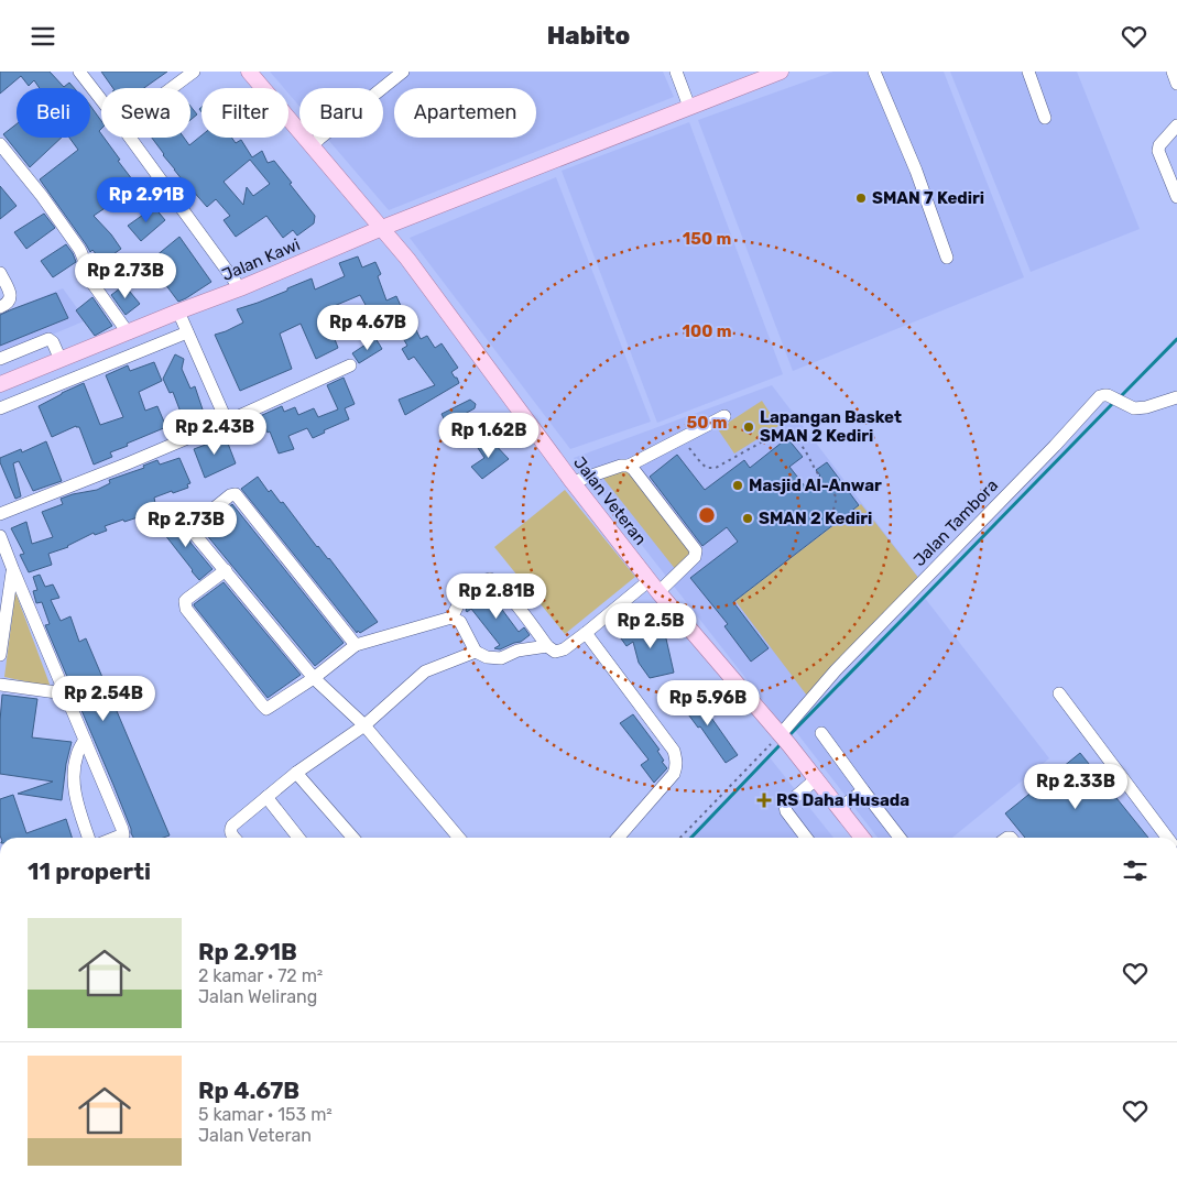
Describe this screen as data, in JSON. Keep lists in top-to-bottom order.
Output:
{
  "streets": {
    "main road": ["Jalan Kawi", "Jalan Veteran"],
    "street": ["Jalan Tambora"]
  },
  "crossings": [
    ["Jalan Kawi", "Jalan Veteran"],
    ["Jalan Veteran", "Jalan Tambora"]
  ],
  "places": {
    "other": [
      "SMAN 7 Kediri",
      "Lapangan Basket SMAN 2 Kediri",
      "Masjid Al-Anwar",
      "SMAN 2 Kediri"
    ],
    "health": ["RS Daha Husada"]
  },
  "page": {
    "header": "Habito",
    "chip": [
      "Beli",
      "Sewa",
      "Filter",
      "Baru",
      "Apartemen"
    ],
    "price": [
      "Rp 2.91B",
      "Rp 2.73B",
      "Rp 4.67B",
      "Rp 2.43B",
      "Rp 1.62B",
      "Rp 2.73B",
      "Rp 2.81B",
      "Rp 2.5B",
      "Rp 2.54B",
      "Rp 5.96B",
      "Rp 2.33B"
    ],
    "heading": "11 properti",
    "list": [
      {
        "name": "Rp 2.91B",
        "note": "2 kamar · 72 m² · Jalan Welirang"
      },
      {
        "name": "Rp 4.67B",
        "note": "5 kamar · 153 m² · Jalan Veteran"
      }
    ]
  },
  "rings": ["150 m", "100 m", "50 m"]
}
